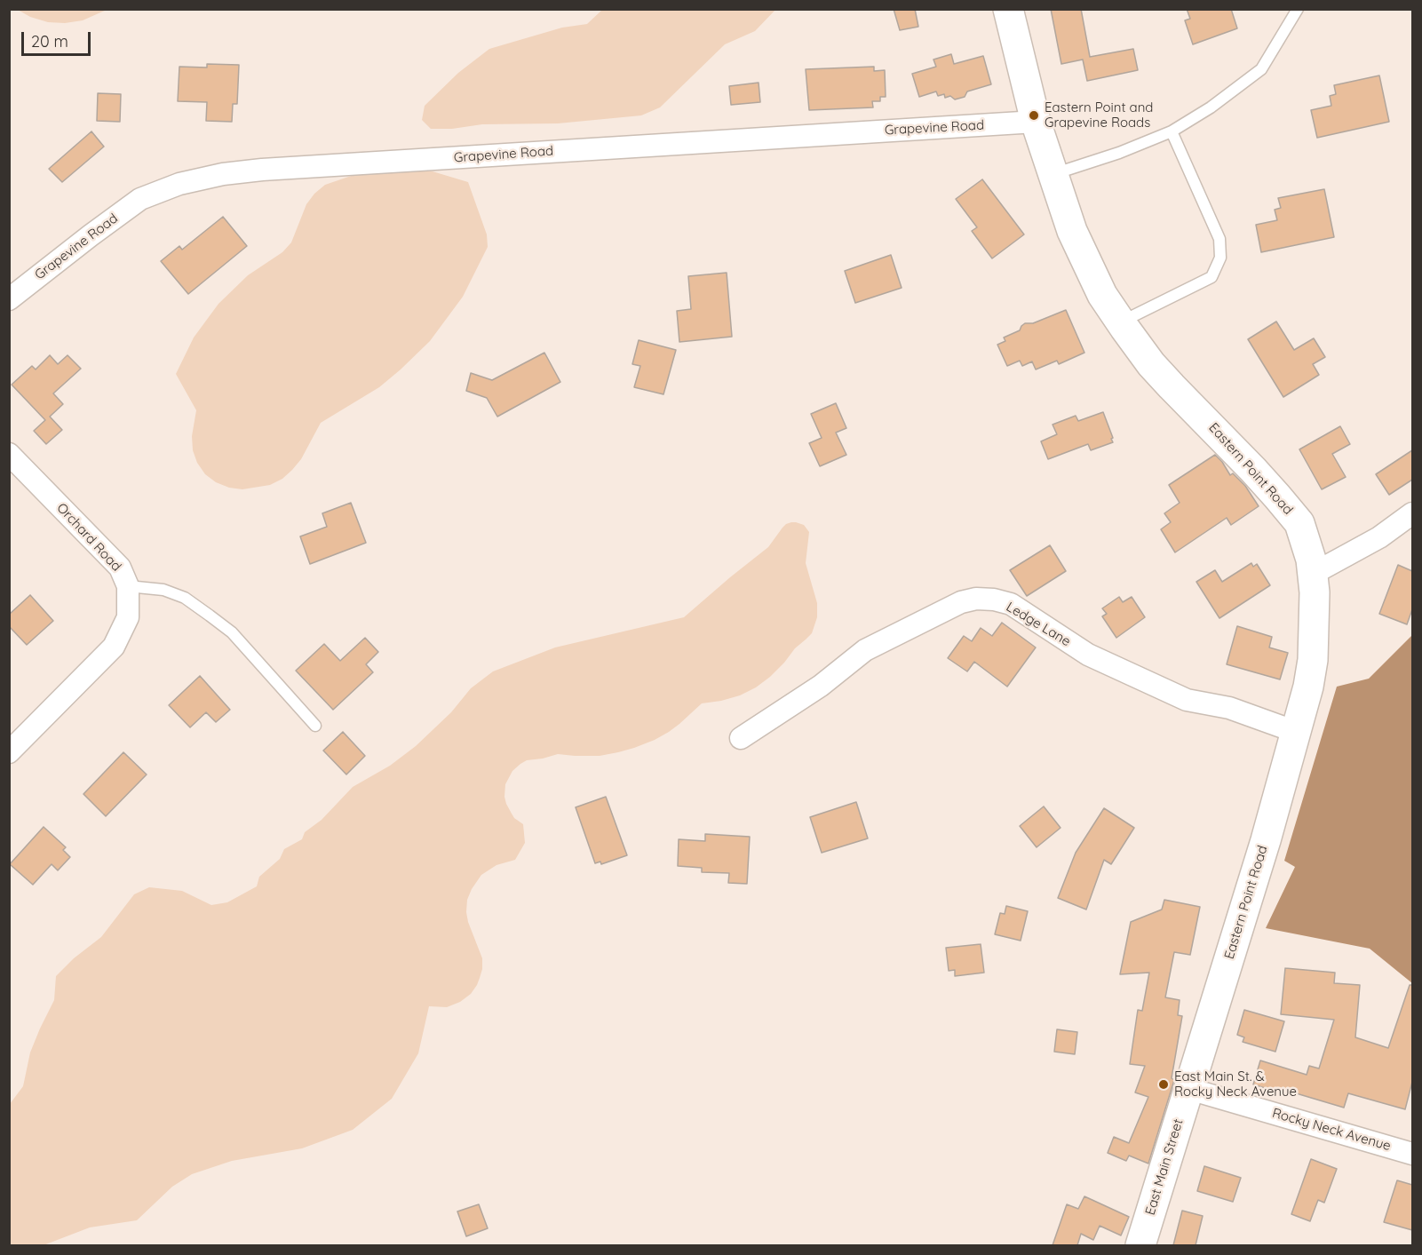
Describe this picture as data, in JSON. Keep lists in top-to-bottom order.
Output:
{
  "streets": {
    "main road": ["Eastern Point Road", "East Main Street"],
    "street": [
      "Grapevine Road",
      "Orchard Road",
      "Ledge Lane",
      "Rocky Neck Avenue"
    ]
  },
  "crossings": [
    ["Grapevine Road", "Eastern Point Road"],
    ["Eastern Point Road", "Ledge Lane"],
    ["Eastern Point Road", "Rocky Neck Avenue"],
    ["Eastern Point Road", "East Main Street"],
    ["Rocky Neck Avenue", "East Main Street"]
  ],
  "places": ["Eastern Point and Grapevine Roads", "East Main St. & Rocky Neck Avenue"],
  "scale_bar": "20 m"
}
